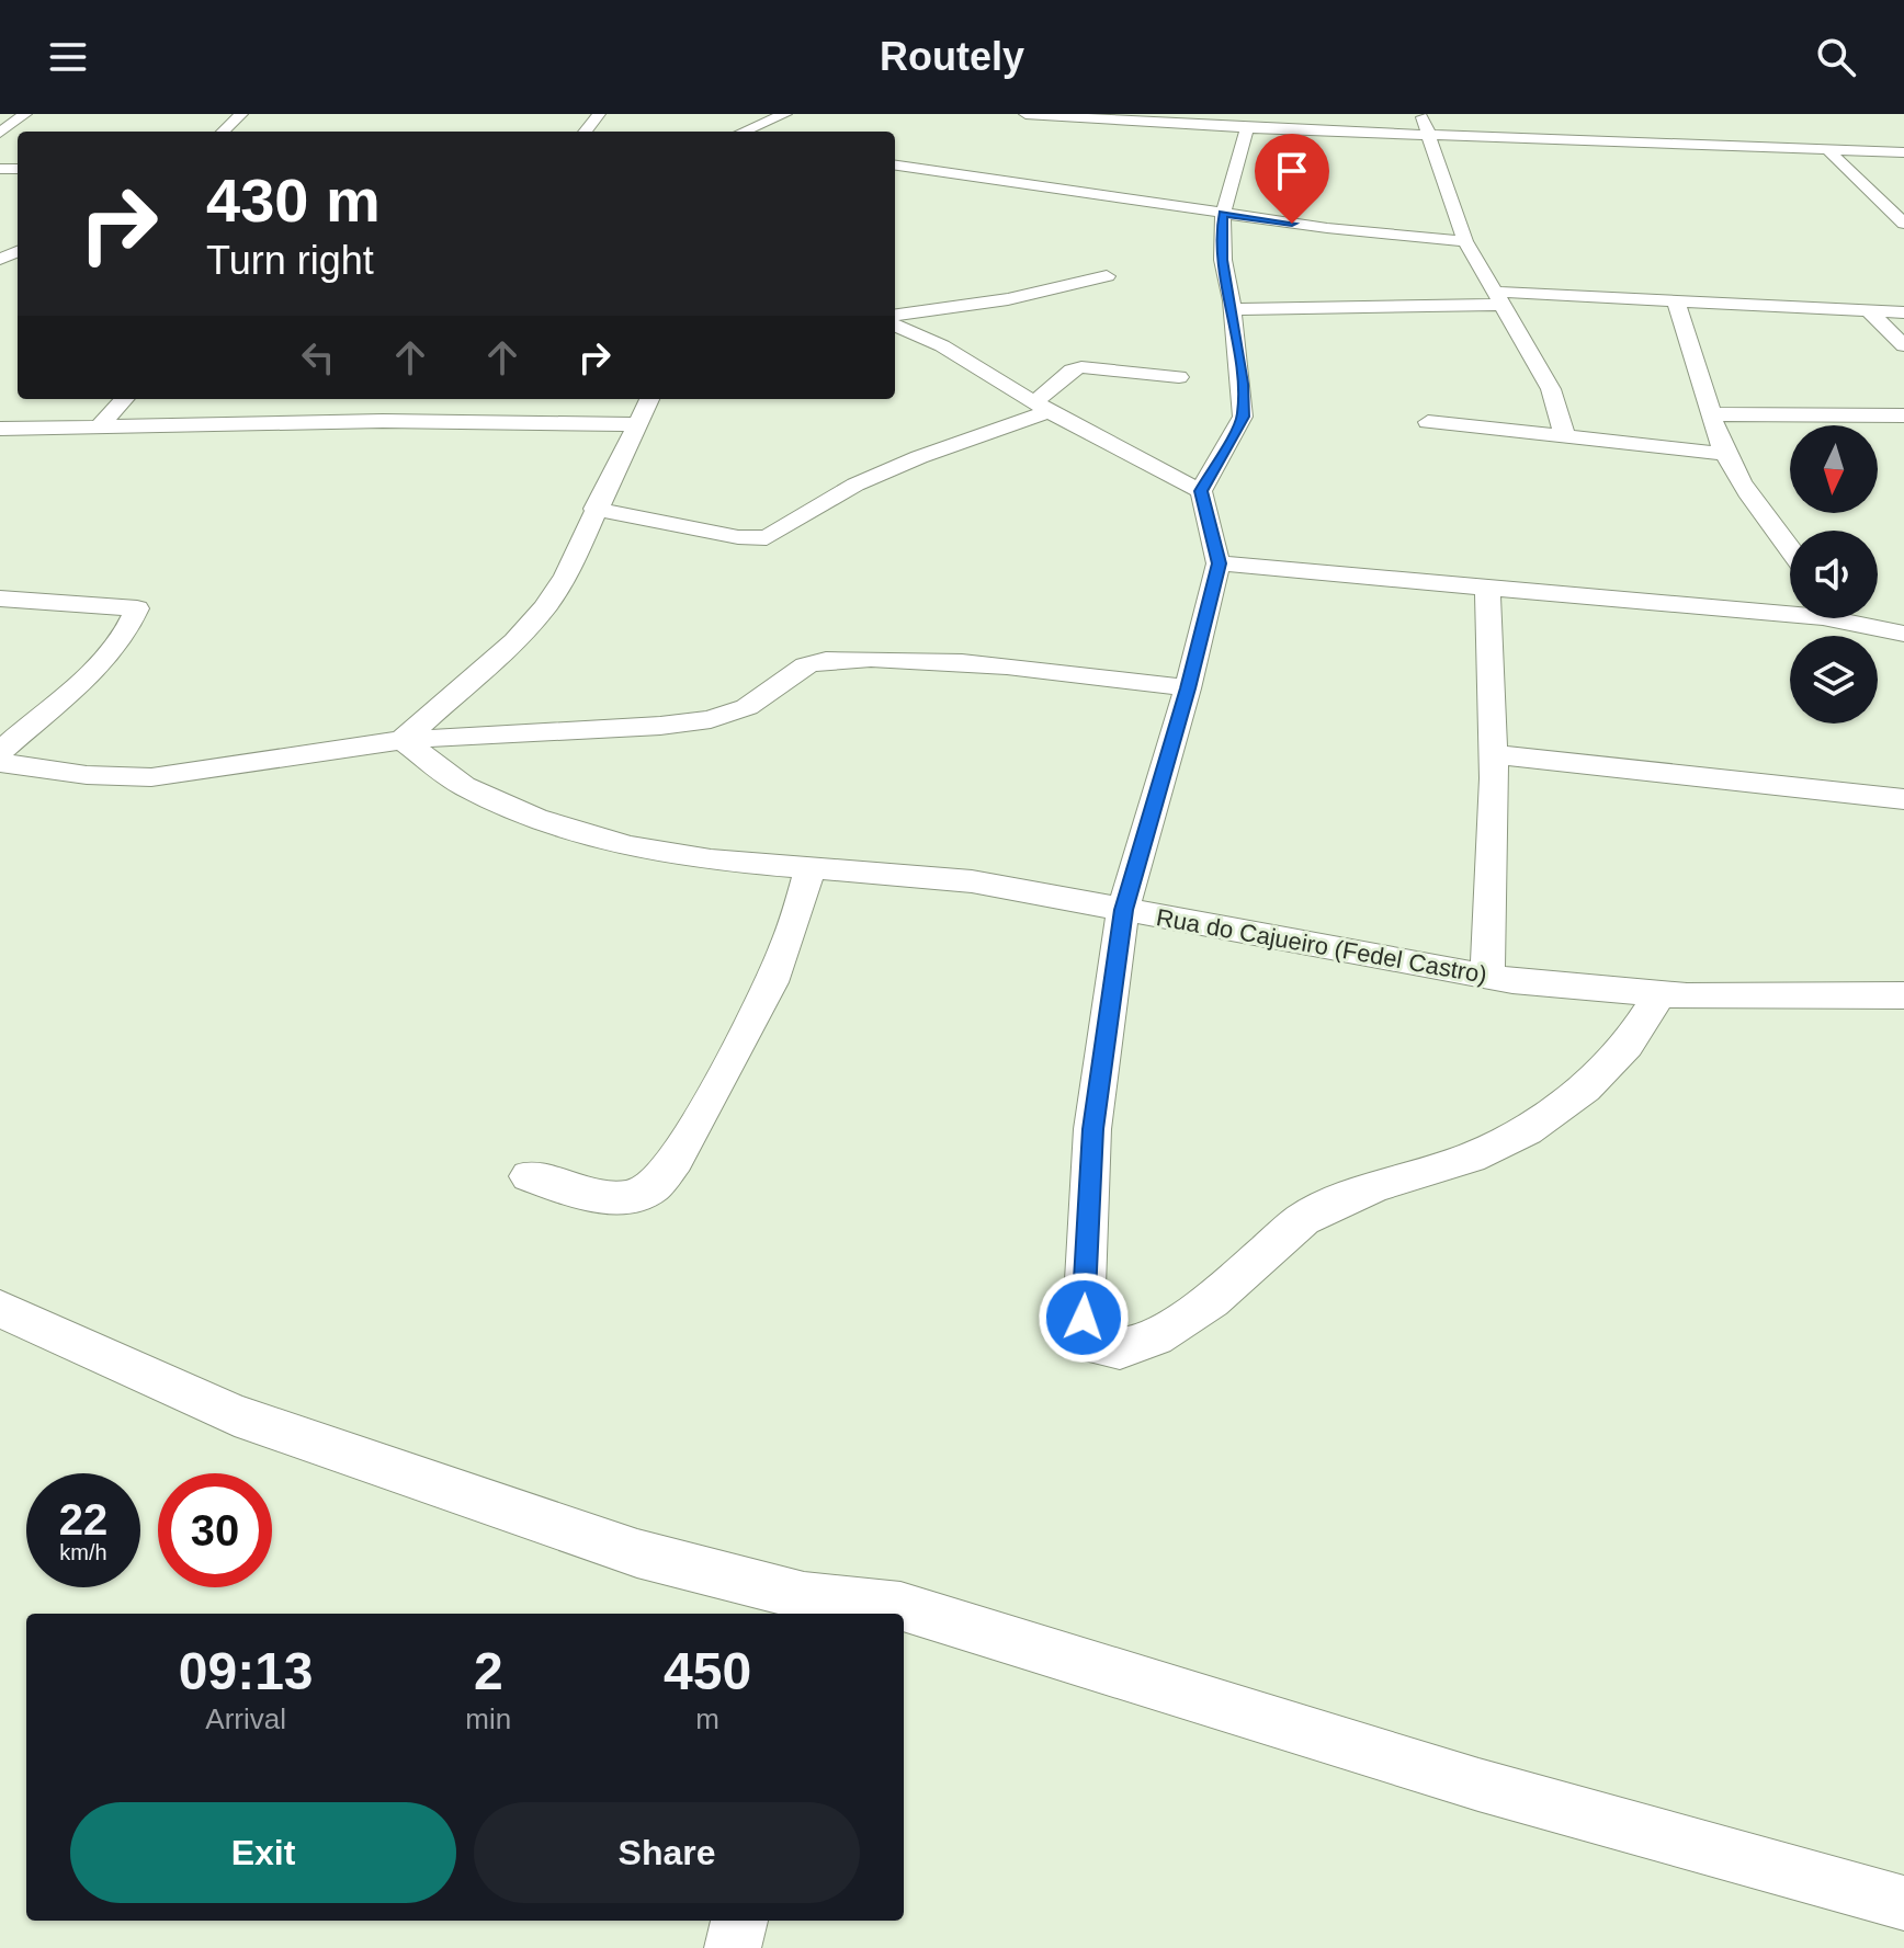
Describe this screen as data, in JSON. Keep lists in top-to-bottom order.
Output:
{
  "streets": {
    "street": ["Rua do Cajueiro (Fedel Castro)"]
  },
  "north": "bottom",
  "page": {
    "header": "Routely",
    "turn": ["430 m", "Turn right"],
    "speed": "22 km/h",
    "limit": "30",
    "eta": [
      "09:13",
      "Arrival",
      "2",
      "min",
      "450",
      "m"
    ],
    "buttons": ["Exit", "Share"]
  }
}
